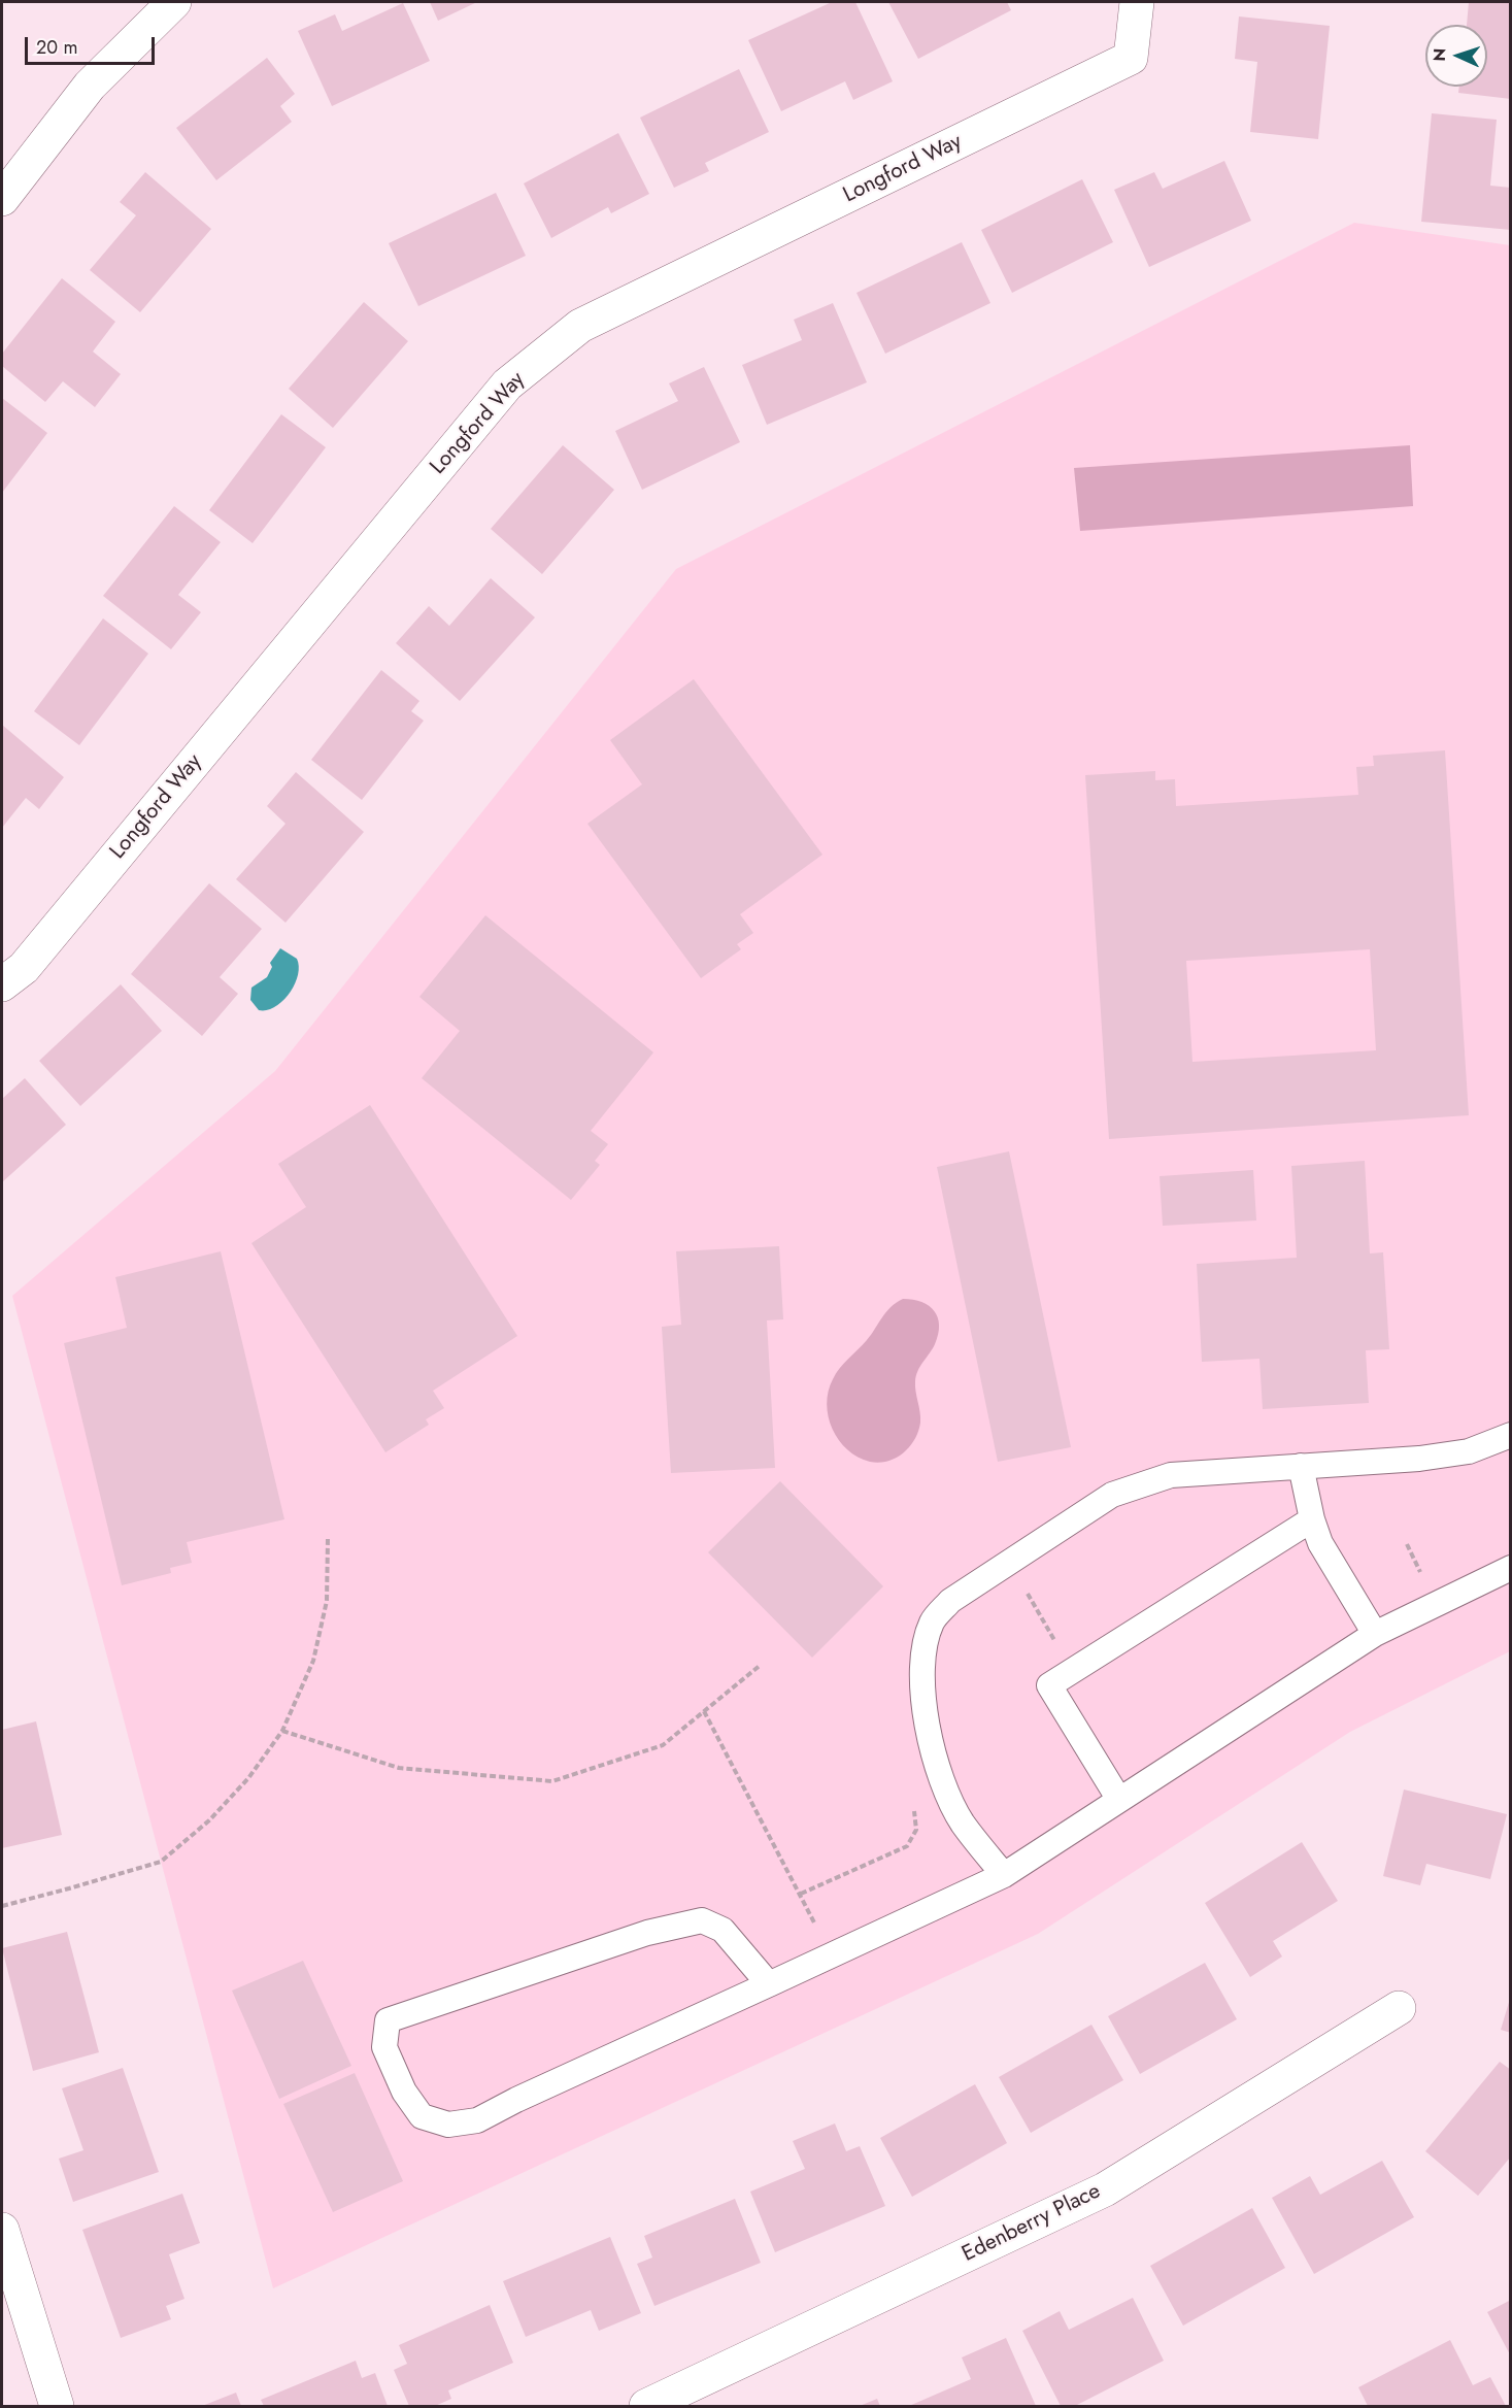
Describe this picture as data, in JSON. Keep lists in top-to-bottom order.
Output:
{
  "streets": {
    "street": ["Longford Way", "Edenberry Place"]
  },
  "scale_bar": "20 m",
  "north": "left"
}
